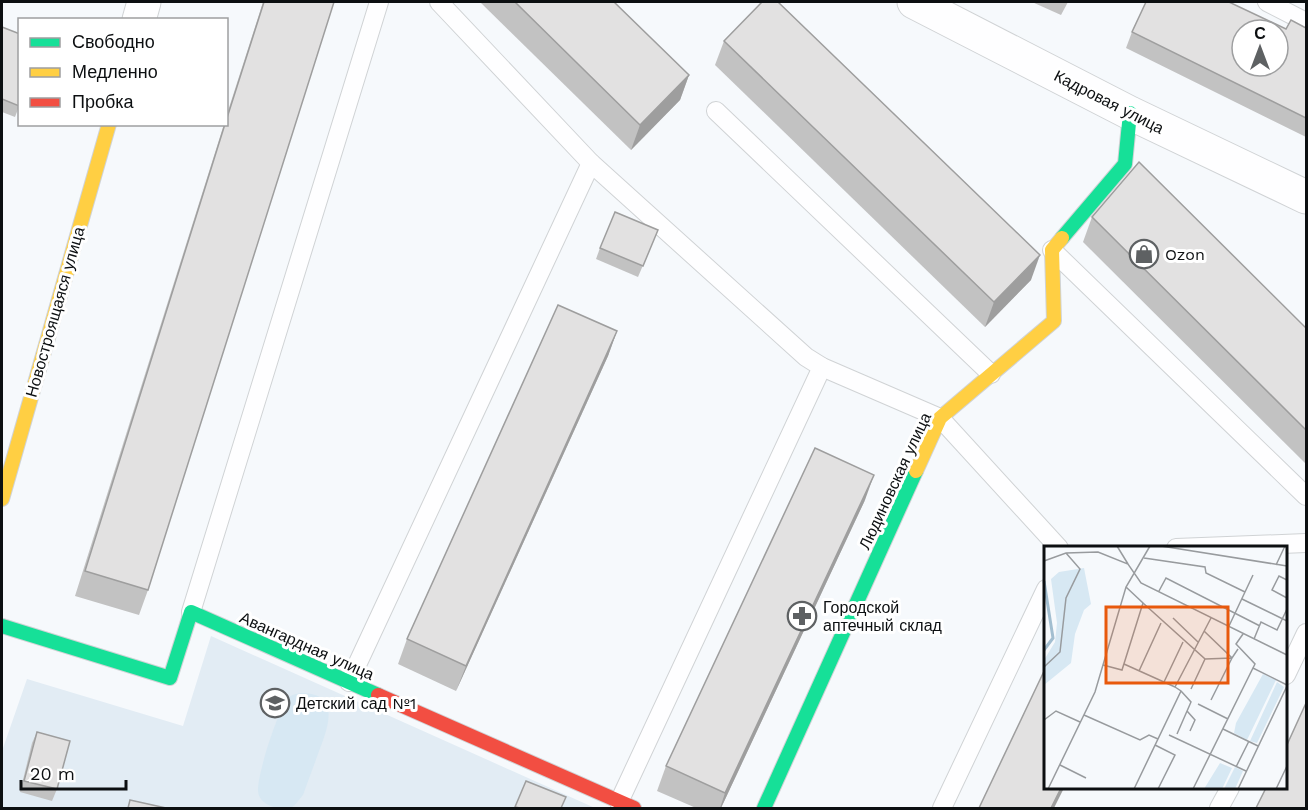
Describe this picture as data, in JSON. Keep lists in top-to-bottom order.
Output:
{
  "streets": {
    "street": [
      "Кадровая улица",
      "Новостроящаяся улица",
      "Людиновская улица",
      "Авангардная улица"
    ]
  },
  "places": {
    "shop": ["Ozon"],
    "pharmacy": ["Городской аптечный склад"],
    "school or university": ["Детский сад №1"]
  },
  "legend": ["Свободно", "Медленно", "Пробка"],
  "scale_bar": "20 m",
  "north": "top"
}
